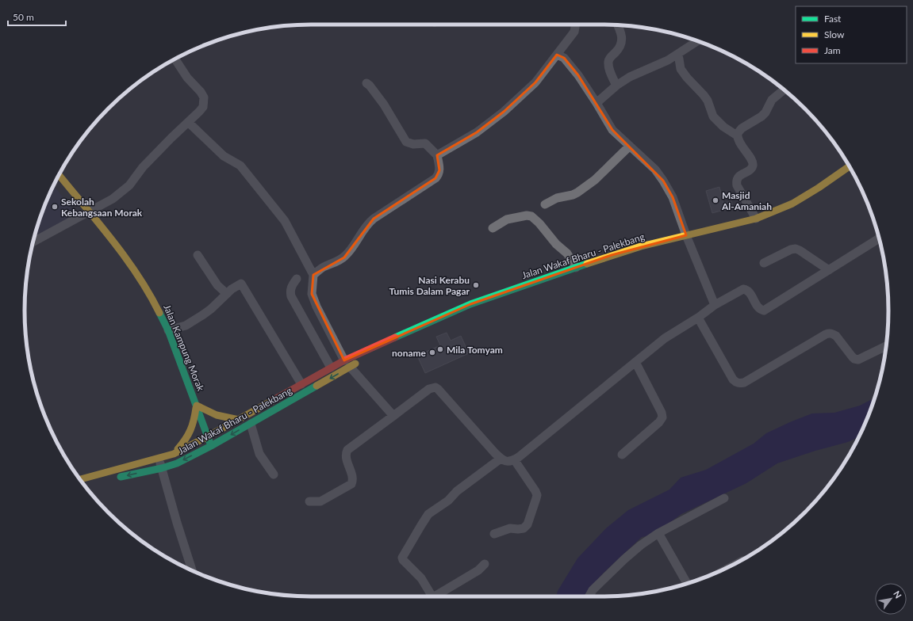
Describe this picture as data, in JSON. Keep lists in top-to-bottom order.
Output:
{
  "streets": {
    "main road": ["Jalan Wakaf Bharu - Palekbang", "Jalan Kampung Morak"]
  },
  "crossings": [
    ["Jalan Wakaf Bharu - Palekbang", "Jalan Kampung Morak"]
  ],
  "places": [
    "Masjid Al-Amaniah",
    "Sekolah Kebangsaan Morak",
    "Nasi Kerabu Tumis Dalam Pagar",
    "Mila Tomyam",
    "noname"
  ],
  "legend": ["Fast", "Slow", "Jam"],
  "scale_bar": "50 m",
  "north": "top right"
}
